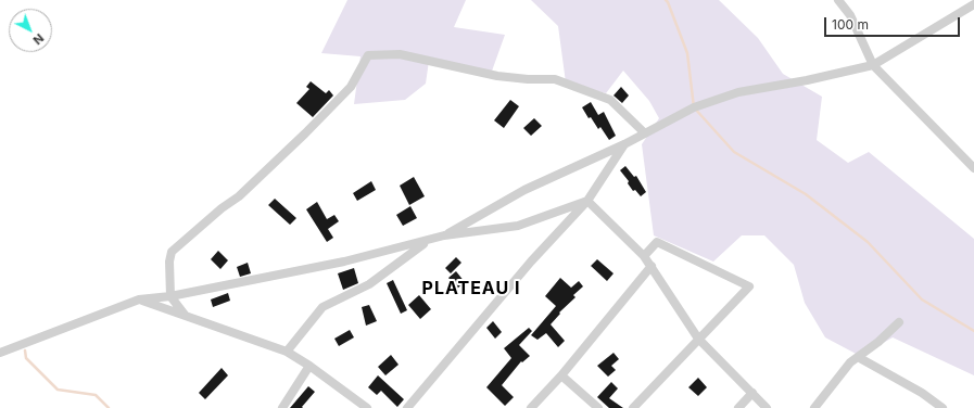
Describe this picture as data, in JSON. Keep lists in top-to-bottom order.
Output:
{
  "districts": ["PLATEAU I"],
  "scale_bar": "100 m",
  "north": "bottom right"
}
